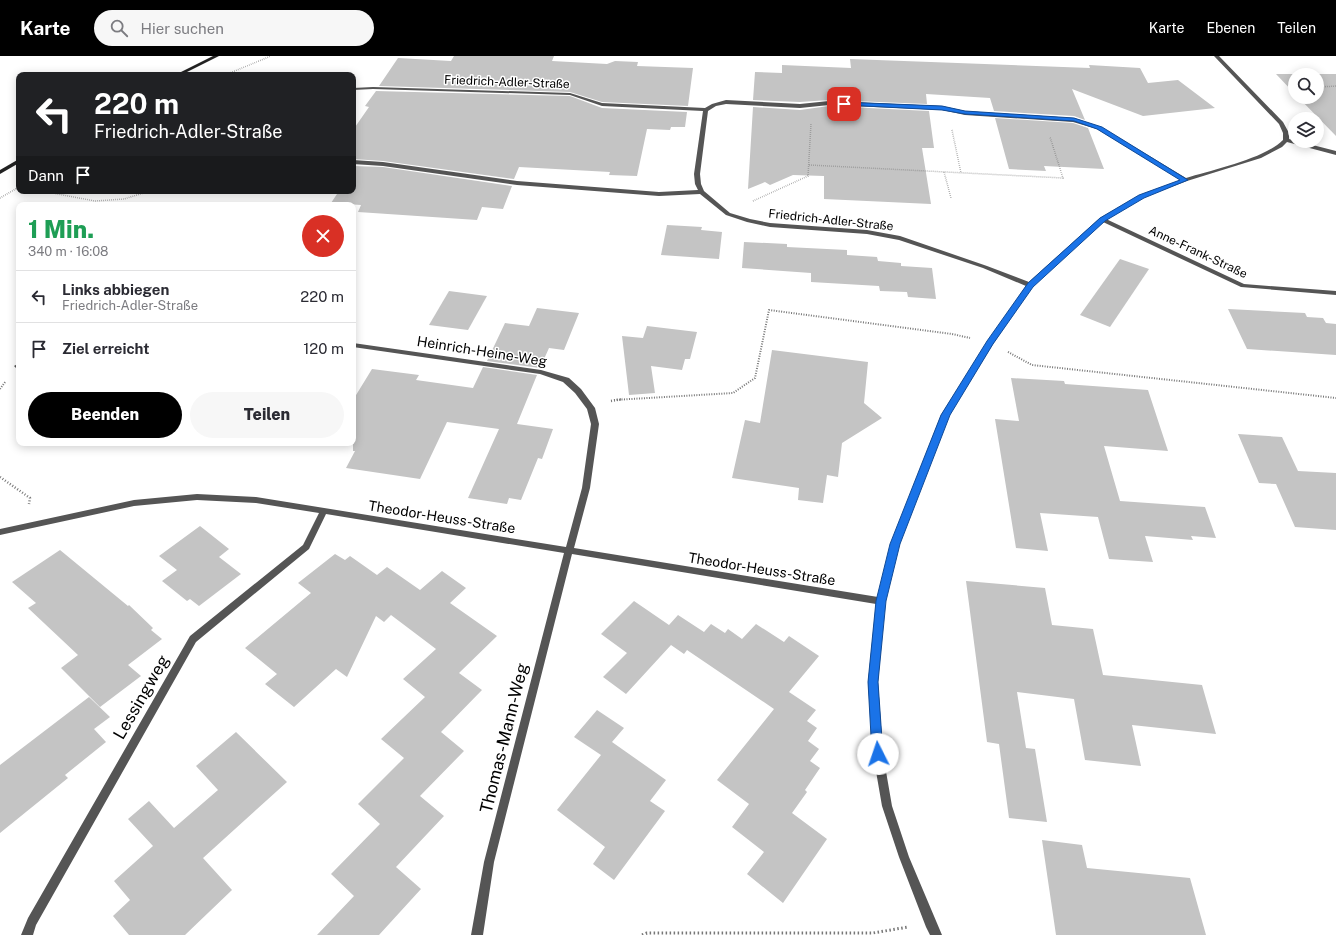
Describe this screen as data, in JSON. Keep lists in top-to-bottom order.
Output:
{
  "streets": {
    "street": [
      "Friedrich-Adler-Straße",
      "Anne-Frank-Straße",
      "Heinrich-Heine-Weg",
      "Theodor-Heuss-Straße",
      "Lessingweg",
      "Thomas-Mann-Weg"
    ]
  },
  "crossings": [
    ["Theodor-Heuss-Straße", "Lessingweg"],
    ["Theodor-Heuss-Straße", "Thomas-Mann-Weg"]
  ],
  "page": {
    "header": "Karte",
    "search": "Hier suchen",
    "nav": ["Karte", "Ebenen", "Teilen"],
    "turn": ["220 m", "Friedrich-Adler-Straße"],
    "then": "Dann",
    "heading": ["1 Min.", "340 m · 16:08"],
    "list": [
      {
        "name": "Links abbiegen",
        "note": "Friedrich-Adler-Straße",
        "value": "220 m"
      },
      {
        "name": "Ziel erreicht",
        "value": "120 m"
      }
    ],
    "buttons": ["Beenden", "Teilen"]
  }
}
